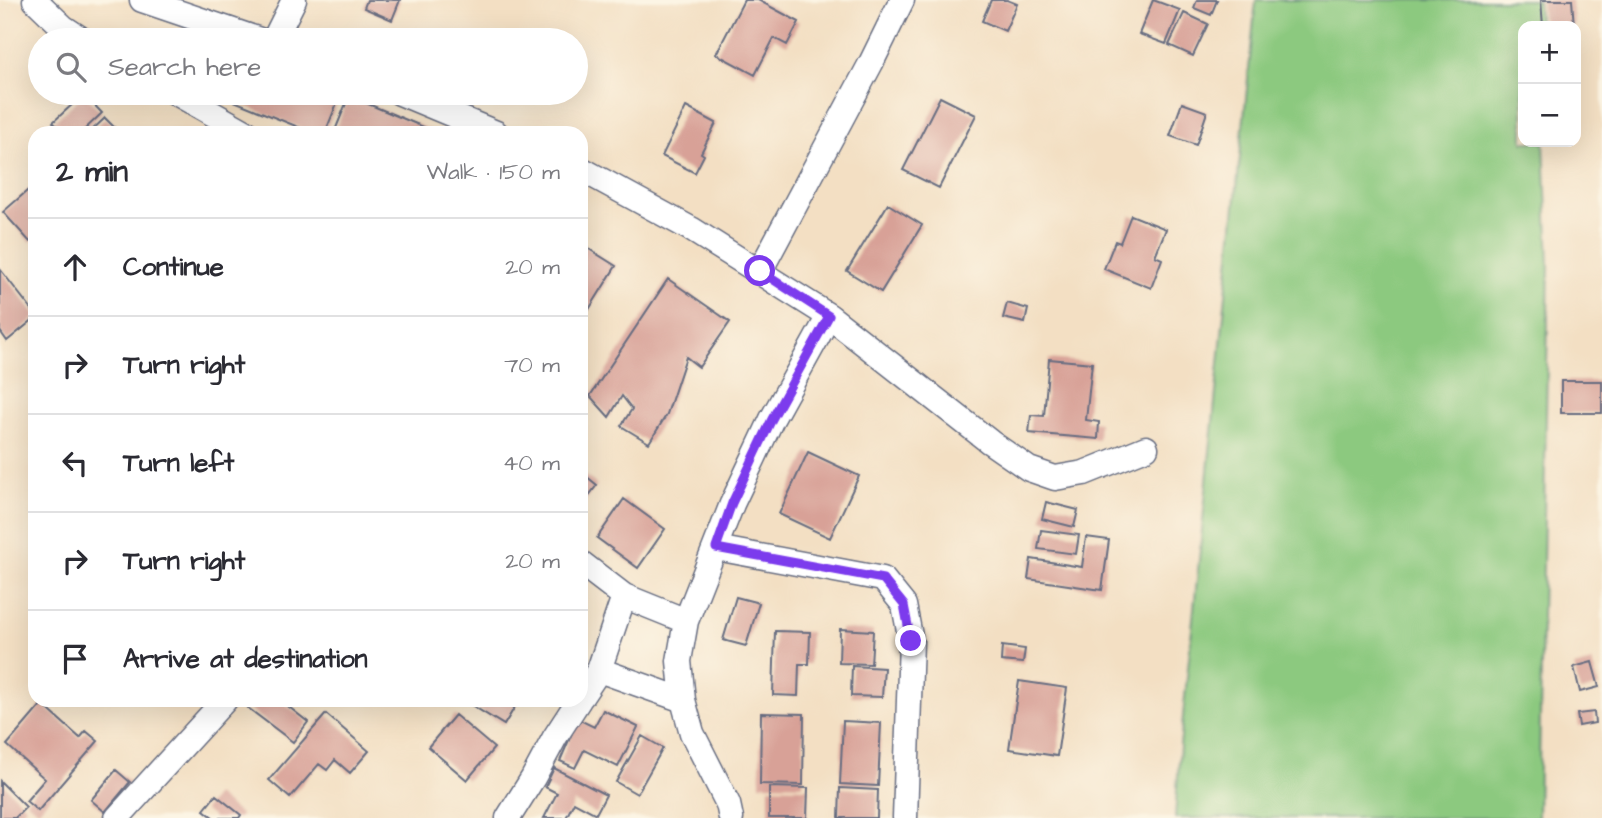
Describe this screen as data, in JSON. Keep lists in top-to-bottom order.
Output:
{
  "page": {
    "map_buttons": ["+", "−"],
    "search": "Search here",
    "heading": ["2 min", "Walk · 150 m"],
    "list": [
      ["Continue", "20 m"],
      ["Turn right", "70 m"],
      ["Turn left", "40 m"],
      ["Turn right", "20 m"],
      "Arrive at destination"
    ]
  }
}
